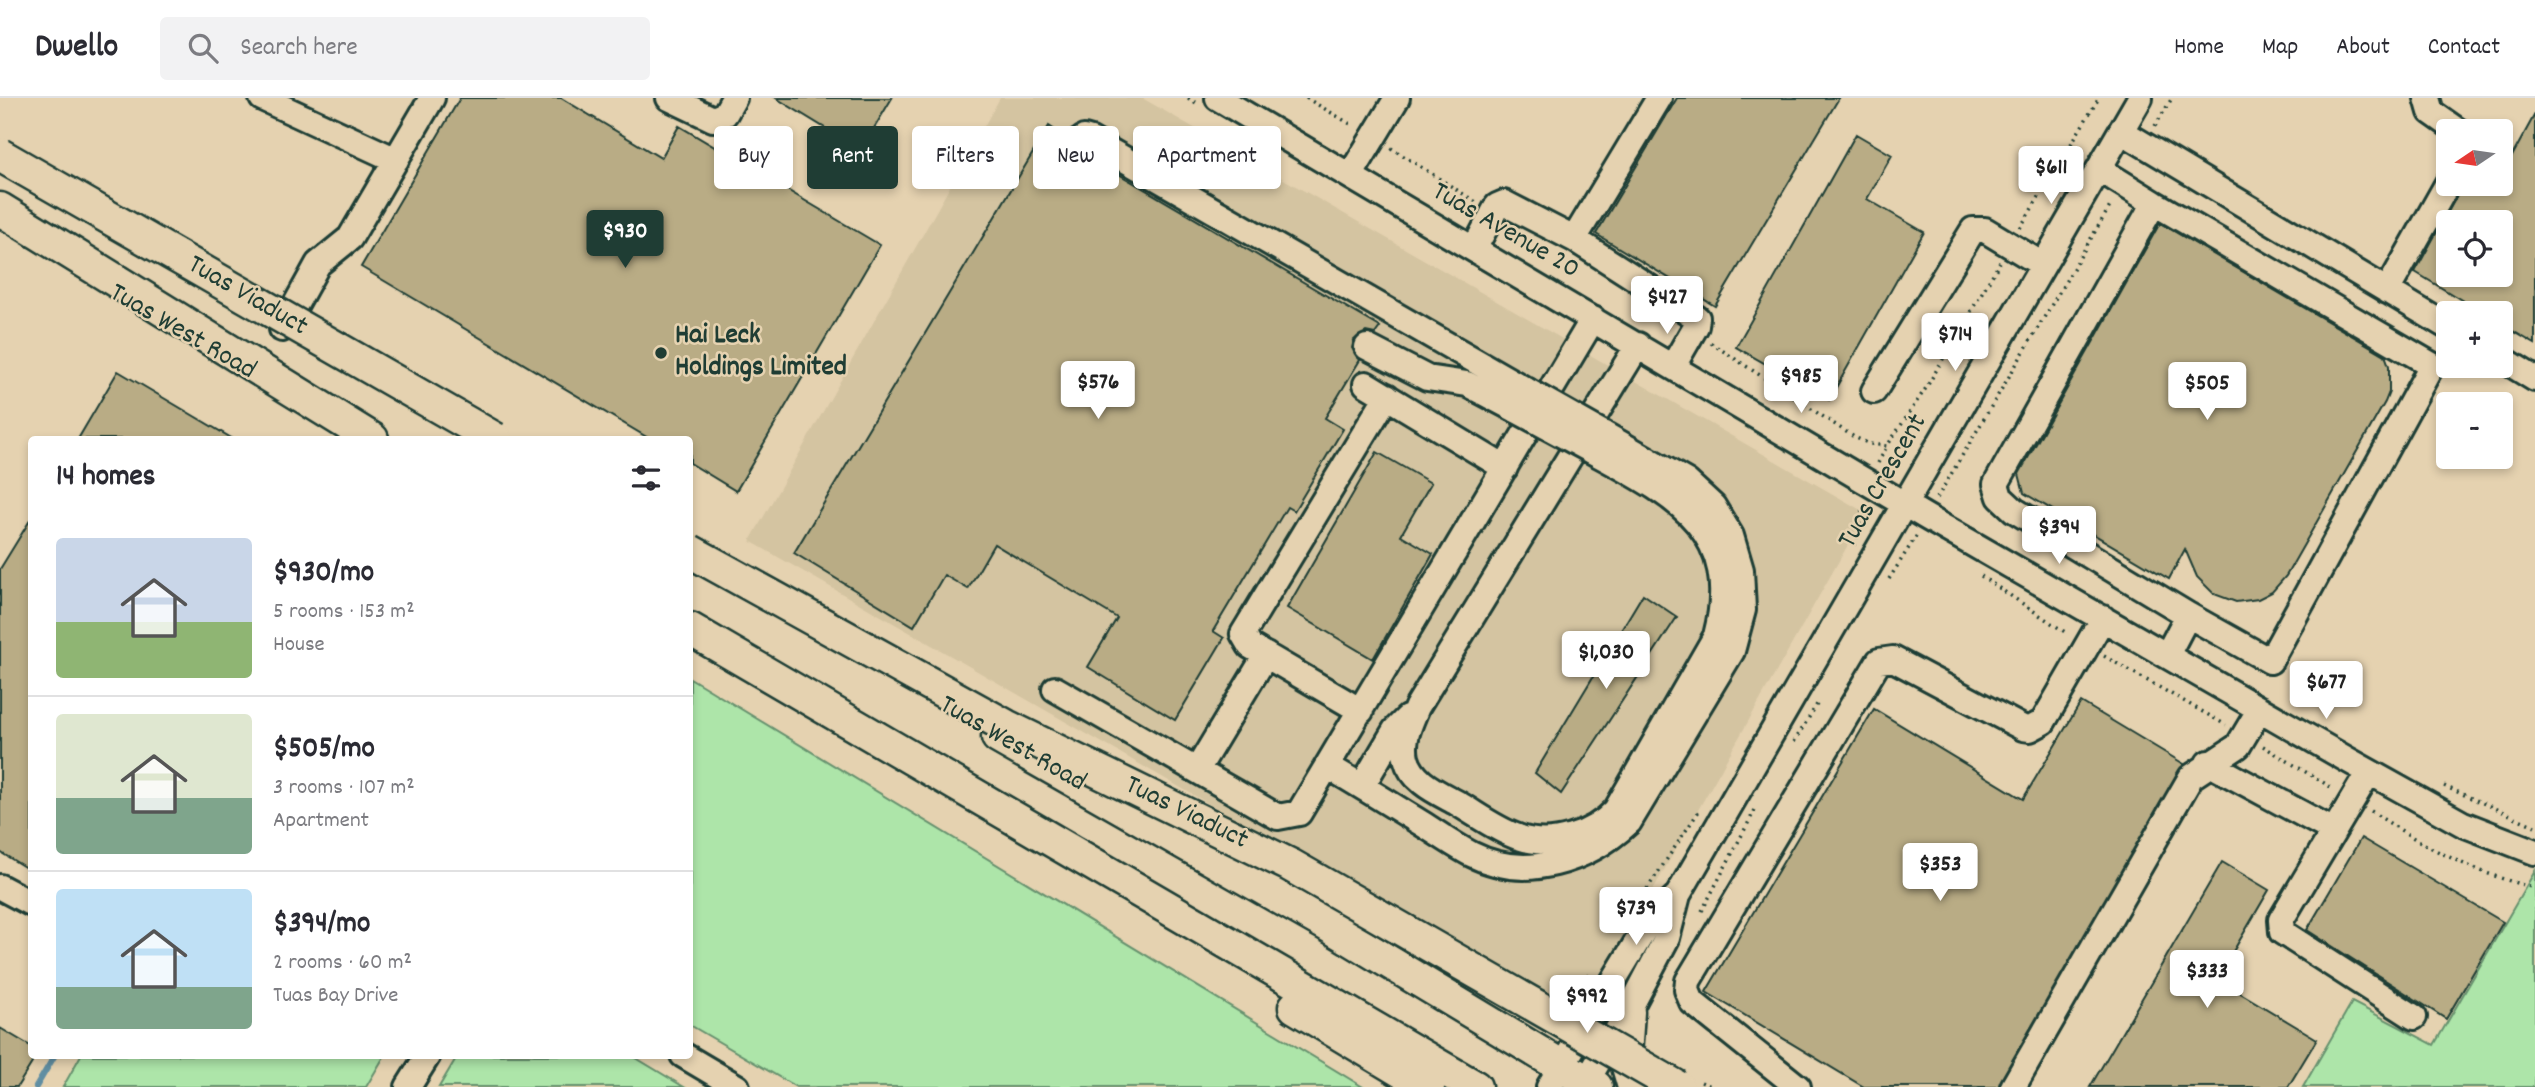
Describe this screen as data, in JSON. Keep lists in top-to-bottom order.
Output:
{
  "streets": {
    "main road": ["Tuas Viaduct", "Tuas West Road"],
    "street": ["Tuas Avenue 20", "Tuas Crescent"]
  },
  "crossings": [
    ["Tuas Avenue 20", "Tuas Crescent"],
    ["Tuas West Road", "Tuas Crescent"]
  ],
  "places": ["Hai Leck Holdings Limited"],
  "north": "left",
  "page": {
    "header": "Dwello",
    "search": "Search here",
    "nav": [
      "Home",
      "Map",
      "About",
      "Contact"
    ],
    "map_buttons": ["+", "−"],
    "chip": [
      "Buy",
      "Rent",
      "Filters",
      "New",
      "Apartment"
    ],
    "price": [
      "$611",
      "$930",
      "$427",
      "$714",
      "$985",
      "$576",
      "$505",
      "$394",
      "$1,030",
      "$677",
      "$353",
      "$739",
      "$333",
      "$992"
    ],
    "heading": "14 homes",
    "list": [
      {
        "name": "$930/mo",
        "note": "5 rooms · 153 m² · House"
      },
      {
        "name": "$505/mo",
        "note": "3 rooms · 107 m² · Apartment"
      },
      {
        "name": "$394/mo",
        "note": "2 rooms · 60 m² · Tuas Bay Drive"
      }
    ]
  }
}
